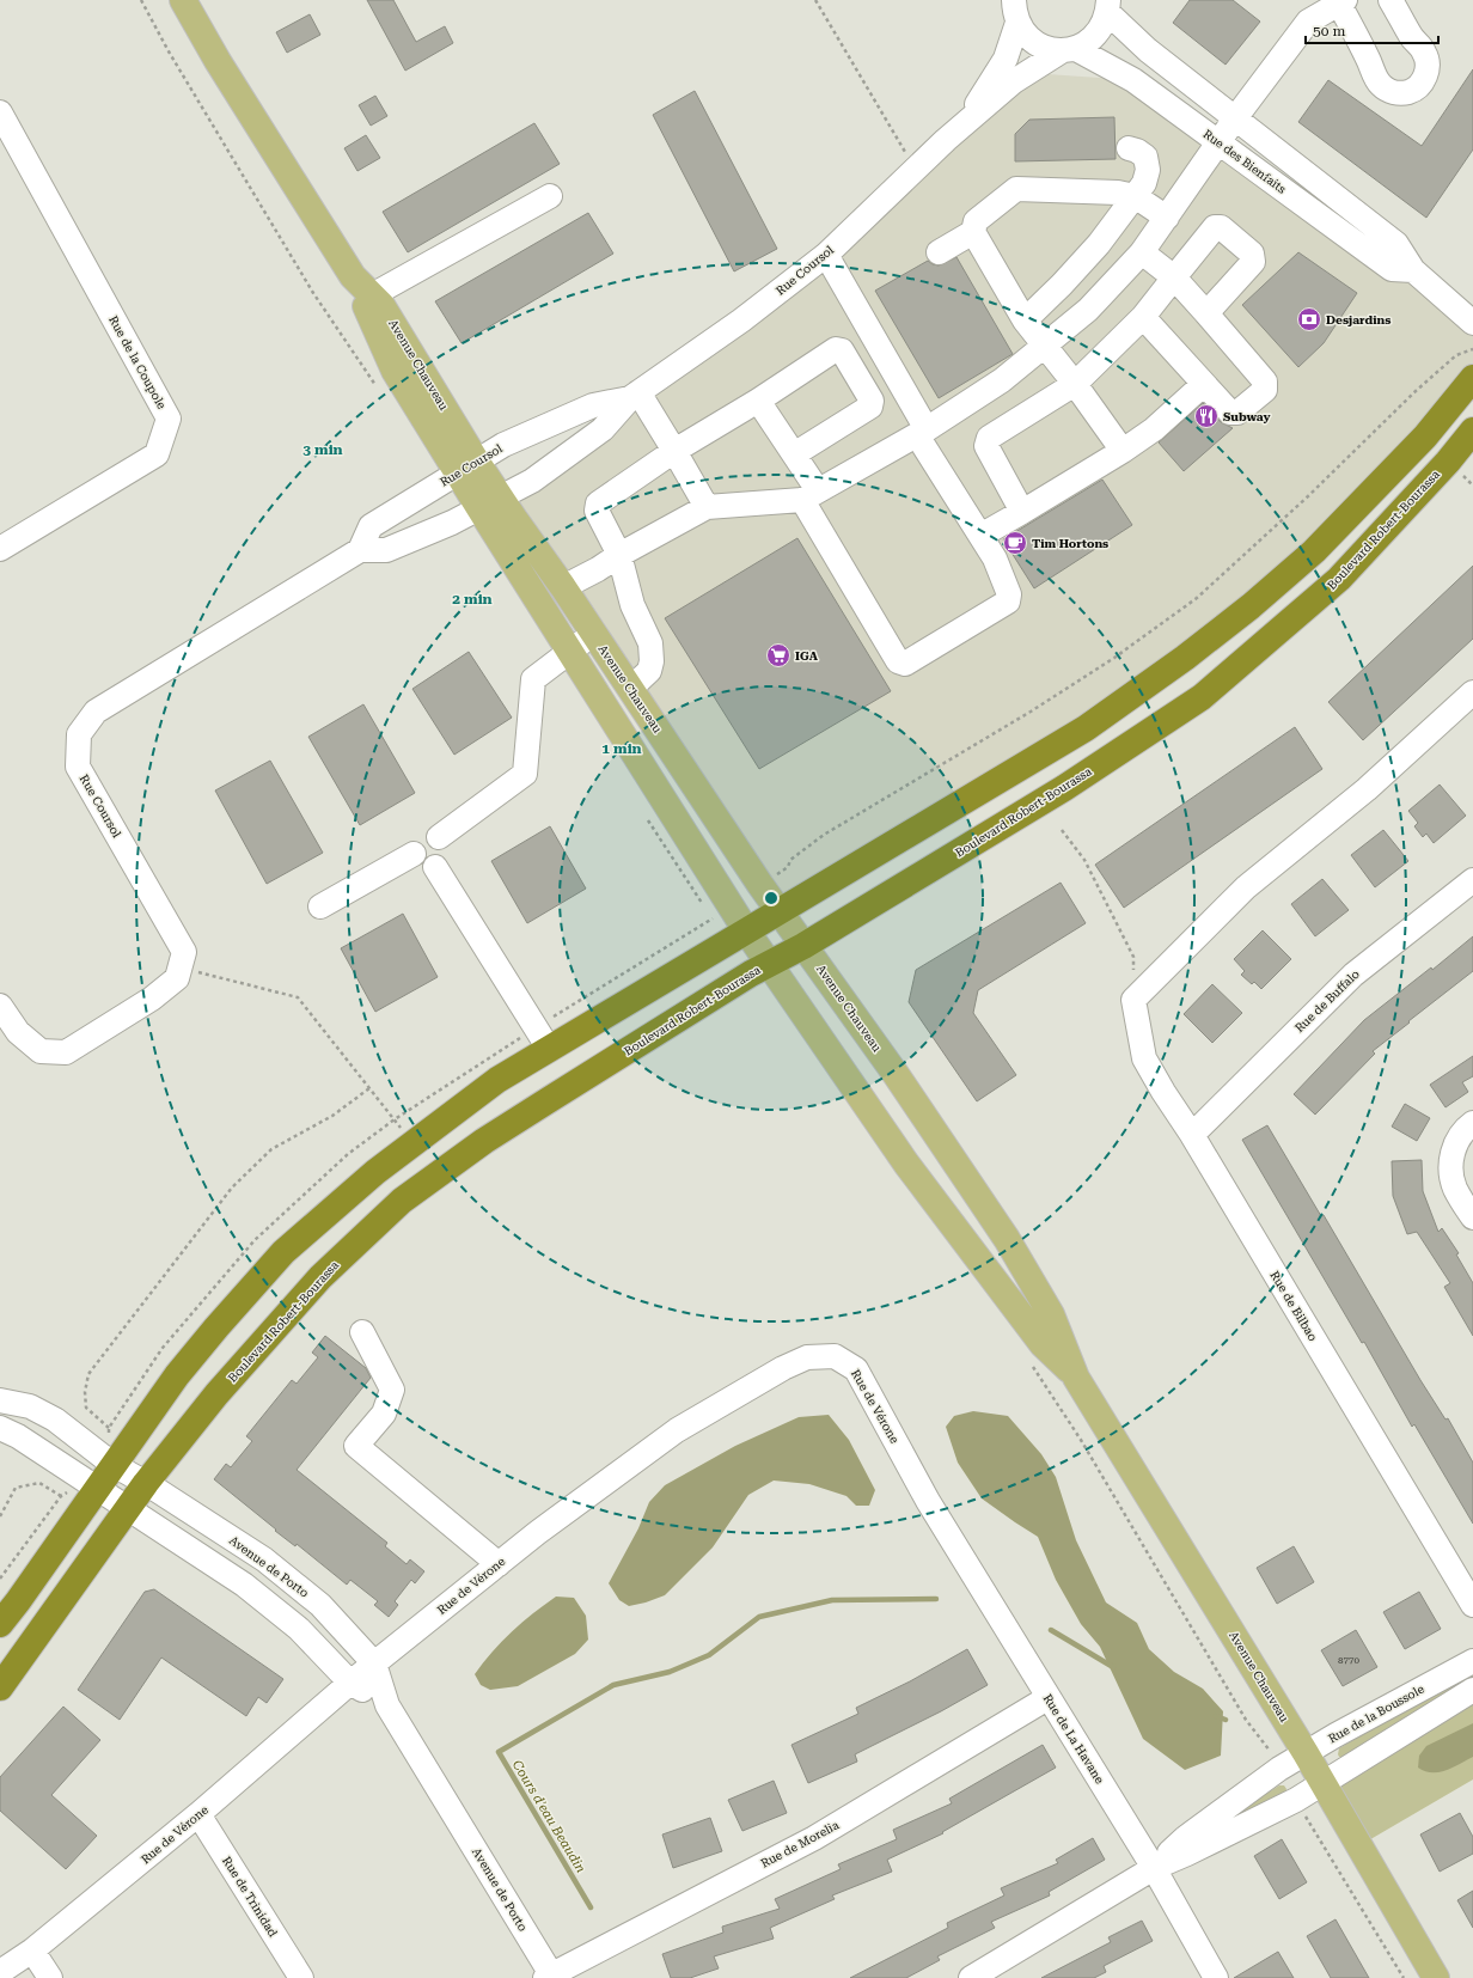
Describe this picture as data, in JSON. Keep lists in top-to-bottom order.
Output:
{
  "streets": {
    "highway": ["Boulevard Robert-Bourassa"],
    "main road": ["Avenue Chauveau"],
    "street": [
      "Rue des Bienfaits",
      "Rue Coursol",
      "Rue de la Coupole",
      "Rue de Buffalo",
      "Rue de Bilbao",
      "Rue de Vérone",
      "Avenue de Porto",
      "Rue de la Boussole",
      "Rue de La Havane",
      "Rue de Morelia",
      "Rue de Trinidad"
    ]
  },
  "crossings": [
    ["Rue des Bienfaits", "Rue Coursol"],
    ["Rue Coursol", "Avenue Chauveau"],
    ["Avenue Chauveau", "Boulevard Robert-Bourassa"],
    ["Avenue Chauveau", "Rue de la Boussole"],
    ["Boulevard Robert-Bourassa", "Avenue de Porto"],
    ["Rue de Buffalo", "Rue de Bilbao"],
    ["Rue de Vérone", "Avenue de Porto"],
    ["Rue de Vérone", "Rue de La Havane"],
    ["Rue de Vérone", "Rue de Trinidad"],
    ["Avenue de Porto", "Rue de Morelia"],
    ["Rue de la Boussole", "Rue de La Havane"],
    ["Rue de La Havane", "Rue de Morelia"]
  ],
  "water": ["Cours d'eau Beaudin"],
  "places": {
    "bank": ["Desjardins"],
    "restaurant": ["Subway"],
    "cafe": ["Tim Hortons"],
    "supermarket": ["IGA"]
  },
  "house_numbers": ["8770"],
  "scale_bar": "50 m",
  "rings": ["3 min", "2 min", "1 min"]
}
